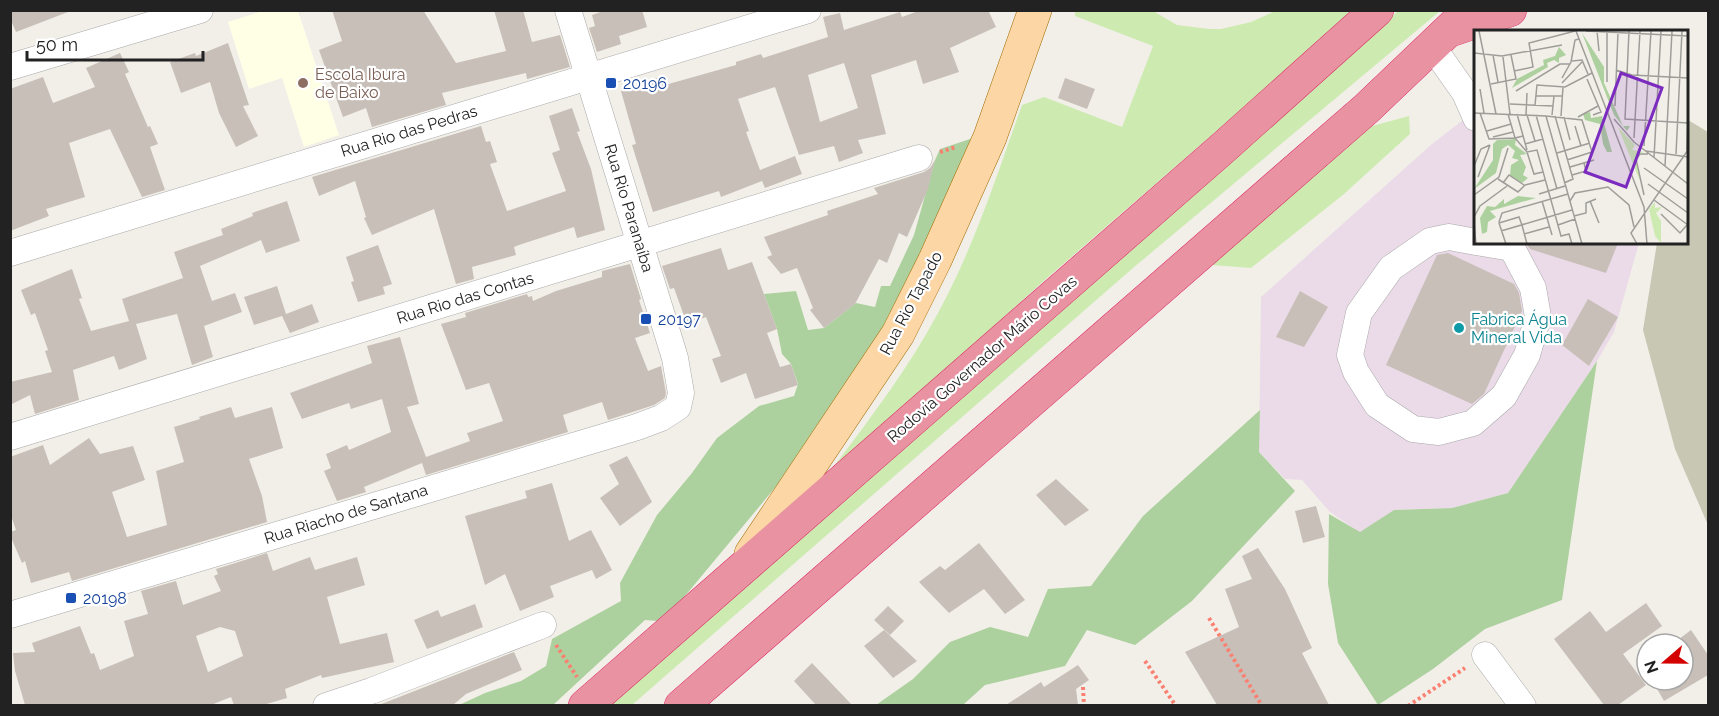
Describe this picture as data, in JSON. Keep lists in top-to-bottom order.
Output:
{
  "streets": {
    "highway": ["Rodovia Governador Mário Covas"],
    "main road": ["Rua Rio Tapado"],
    "street": [
      "Rua Rio das Pedras",
      "Rua Rio Paranaíba",
      "Rua Rio das Contas",
      "Rua Riacho de Santana"
    ]
  },
  "crossings": [
    ["Rua Rio das Pedras", "Rua Rio Paranaíba"],
    ["Rua Rio Paranaíba", "Rua Rio das Contas"],
    ["Rua Rio Paranaíba", "Rua Riacho de Santana"],
    ["Rua Rio Tapado", "Rodovia Governador Mário Covas"]
  ],
  "places": {
    "other": ["Escola Ibura de Baixo", "Fabrica Água Mineral Vida"],
    "transit": ["20196", "20197", "20198"]
  },
  "scale_bar": "50 m",
  "north": "left"
}
